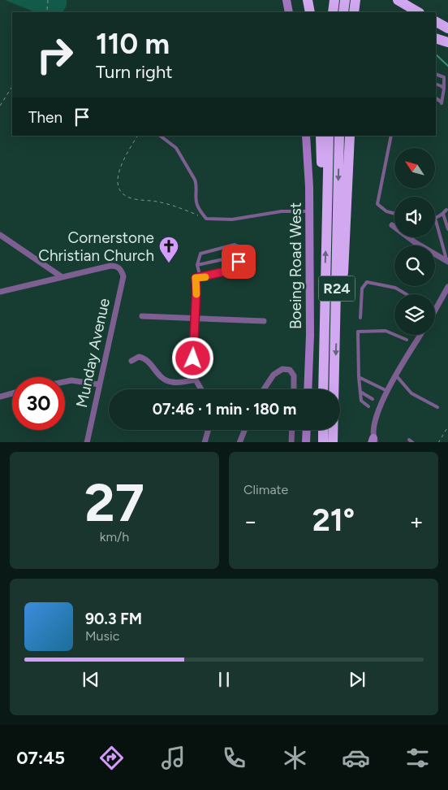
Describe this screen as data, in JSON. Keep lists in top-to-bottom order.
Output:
{
  "streets": {
    "highway": ["R24"],
    "main road": ["Boeing Road West"],
    "street": ["Munday Avenue"]
  },
  "places": {
    "church": ["Cornerstone Christian Church"]
  },
  "north": "top left",
  "page": {
    "turn": ["110 m", "Turn right"],
    "then": "Then",
    "limit": "30",
    "trip": "07:46 · 1 min · 180 m",
    "tile": [
      ["27", "km/h"],
      "Climate"
    ],
    "heat": ["−", "21°", "+"],
    "song": ["90.3 FM", "Music"],
    "tabs": "07:45"
  }
}
